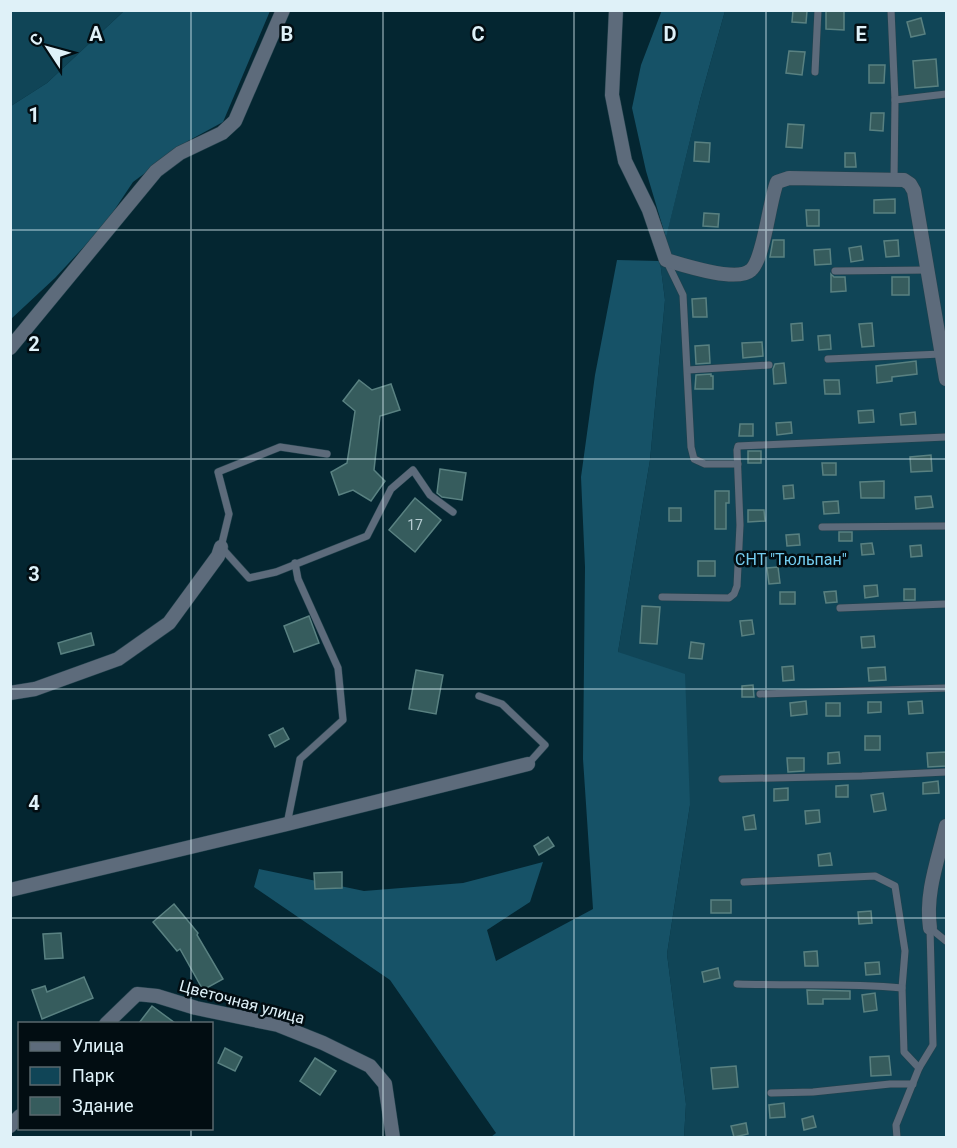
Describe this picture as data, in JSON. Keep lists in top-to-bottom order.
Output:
{
  "streets": {
    "street": ["Цветочная улица"]
  },
  "parks": ["СНТ \"Тюльпан\""],
  "house_numbers": ["17"],
  "legend": ["Улица", "Парк", "Здание"],
  "north": "top left",
  "grid": {
    "columns": [
      "A",
      "B",
      "C",
      "D",
      "E"
    ],
    "rows": [
      "1",
      "2",
      "3",
      "4"
    ]
  }
}
